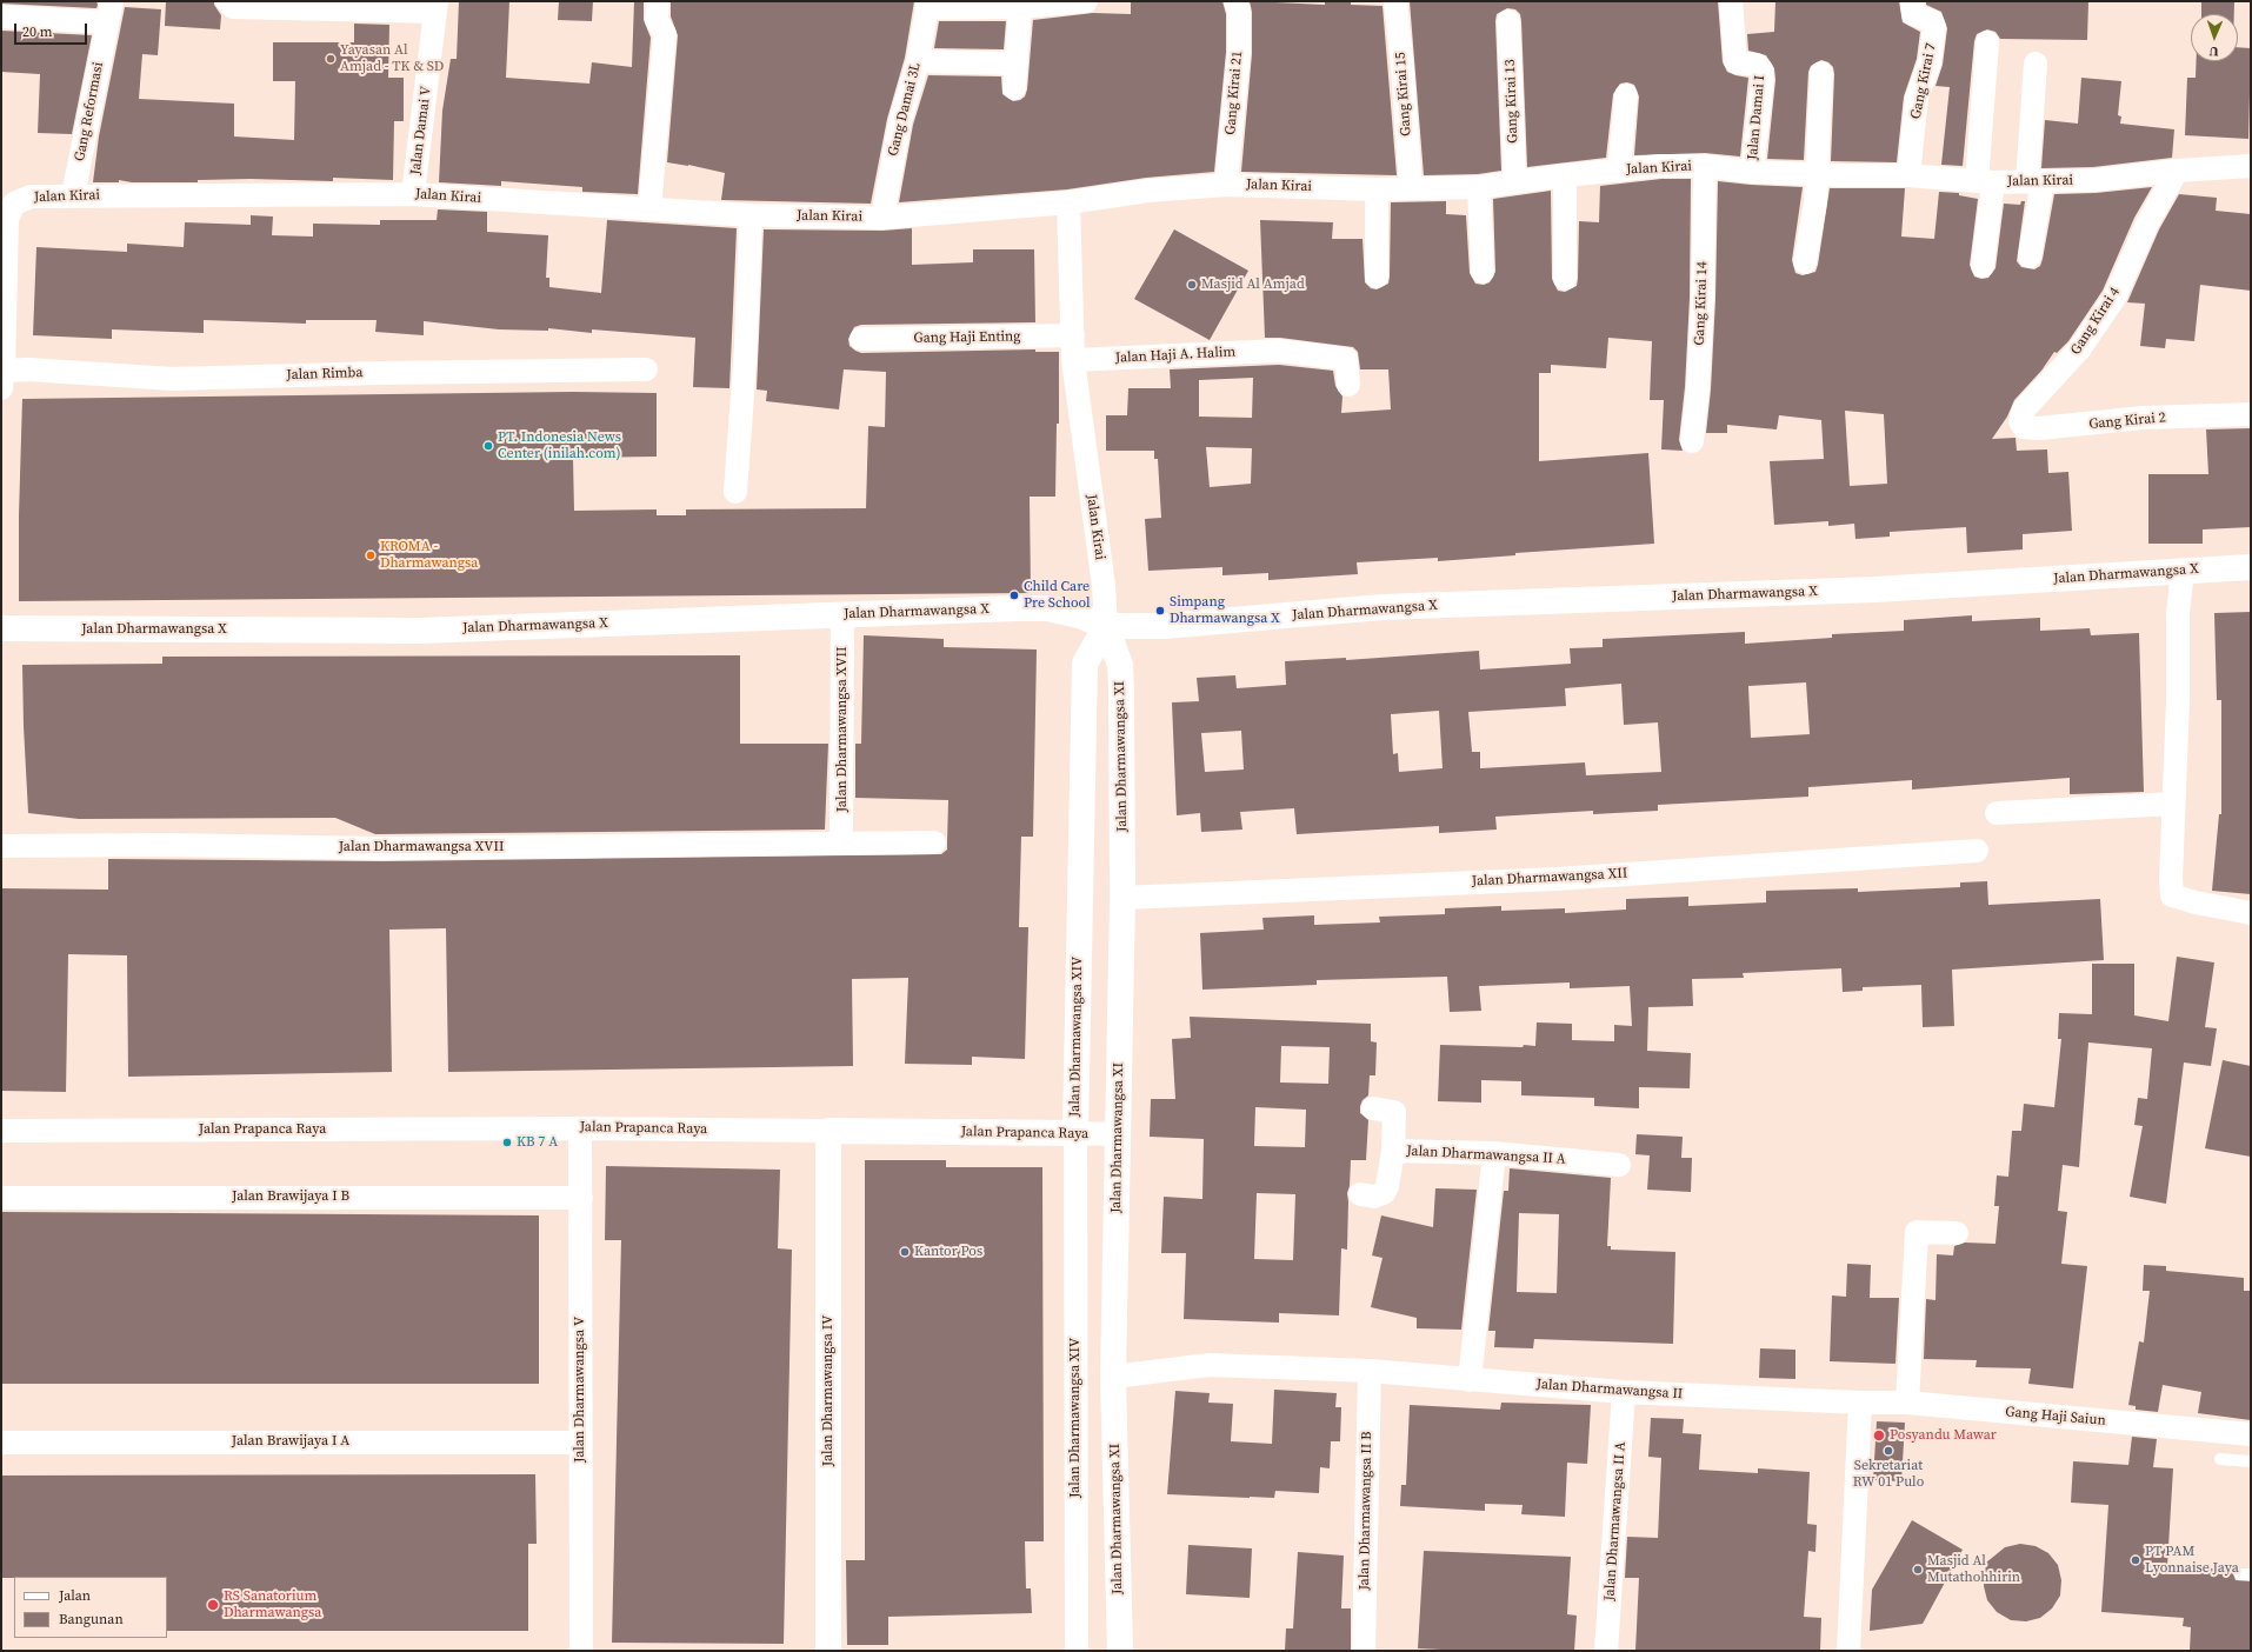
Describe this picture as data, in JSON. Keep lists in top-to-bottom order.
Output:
{
  "streets": {
    "street": [
      "Gang Kirai 7",
      "Gang Kirai 21",
      "Gang Kirai 15",
      "Gang Kirai 13",
      "Gang Damai 3L",
      "Gang Reformasi",
      "Jalan Damai I",
      "Jalan Damai V",
      "Jalan Kirai",
      "Gang Kirai 14",
      "Gang Kirai 4",
      "Gang Haji Enting",
      "Jalan Haji A. Halim",
      "Jalan Rimba",
      "Gang Kirai 2",
      "Jalan Dharmawangsa X",
      "Jalan Dharmawangsa XVII",
      "Jalan Dharmawangsa XI",
      "Jalan Dharmawangsa XII",
      "Jalan Dharmawangsa XIV",
      "Jalan Prapanca Raya",
      "Jalan Dharmawangsa II A",
      "Jalan Brawijaya I B",
      "Jalan Dharmawangsa V",
      "Jalan Dharmawangsa II",
      "Jalan Dharmawangsa IV",
      "Gang Haji Saiun",
      "Jalan Brawijaya I A",
      "Jalan Dharmawangsa II B"
    ]
  },
  "crossings": [
    ["Gang Kirai 7", "Jalan Kirai"],
    ["Gang Kirai 21", "Jalan Kirai"],
    ["Gang Kirai 15", "Jalan Kirai"],
    ["Gang Kirai 13", "Jalan Kirai"],
    ["Gang Damai 3L", "Jalan Kirai"],
    ["Gang Reformasi", "Jalan Kirai"],
    ["Jalan Damai I", "Jalan Kirai"],
    ["Jalan Damai V", "Jalan Kirai"],
    ["Jalan Kirai", "Gang Kirai 14"],
    ["Jalan Kirai", "Gang Kirai 4"],
    ["Jalan Kirai", "Gang Haji Enting"],
    ["Jalan Kirai", "Jalan Haji A. Halim"],
    ["Jalan Kirai", "Jalan Rimba"],
    ["Jalan Kirai", "Jalan Dharmawangsa X"],
    ["Jalan Kirai", "Jalan Dharmawangsa XI"],
    ["Jalan Kirai", "Jalan Dharmawangsa XIV"],
    ["Gang Kirai 4", "Gang Kirai 2"],
    ["Jalan Dharmawangsa X", "Jalan Dharmawangsa XVII"],
    ["Jalan Dharmawangsa X", "Jalan Dharmawangsa XI"],
    ["Jalan Dharmawangsa X", "Jalan Dharmawangsa XIV"],
    ["Jalan Dharmawangsa XI", "Jalan Dharmawangsa XII"],
    ["Jalan Dharmawangsa XI", "Jalan Dharmawangsa XIV"],
    ["Jalan Dharmawangsa XI", "Jalan Prapanca Raya"],
    ["Jalan Dharmawangsa XI", "Jalan Dharmawangsa II"],
    ["Jalan Dharmawangsa XIV", "Jalan Prapanca Raya"],
    ["Jalan Prapanca Raya", "Jalan Dharmawangsa V"],
    ["Jalan Prapanca Raya", "Jalan Dharmawangsa IV"],
    ["Jalan Dharmawangsa II A", "Jalan Dharmawangsa II"],
    ["Jalan Brawijaya I B", "Jalan Dharmawangsa V"],
    ["Jalan Dharmawangsa V", "Jalan Brawijaya I A"],
    ["Jalan Dharmawangsa II", "Gang Haji Saiun"],
    ["Jalan Dharmawangsa II", "Jalan Dharmawangsa II B"]
  ],
  "places": [
    "Yayasan Al Amjad - TK & SD",
    "Masjid Al Amjad",
    "PT. Indonesia News Center (inilah.com)",
    "KROMA - Dharmawangsa",
    "Child Care Pre School",
    "Simpang Dharmawangsa X",
    "KB 7 A",
    "Kantor Pos",
    "Posyandu Mawar",
    "Sekretariat RW 01 Pulo",
    "PT PAM Lyonnaise Jaya",
    "Masjid Al Mutathohhirin",
    "RS Sanatorium Dharmawangsa"
  ],
  "legend": ["Jalan", "Bangunan"],
  "scale_bar": "20 m",
  "north": "bottom"
}
